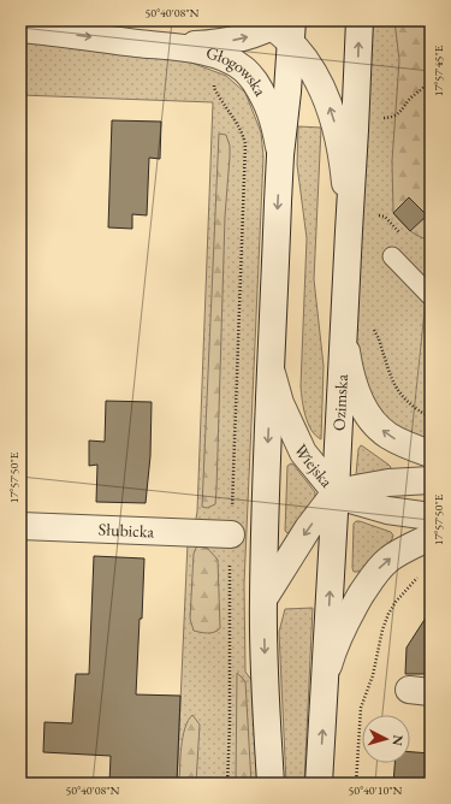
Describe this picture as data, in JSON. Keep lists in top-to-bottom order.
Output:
{
  "streets": {
    "street": [
      "Głogowska",
      "Ozimska",
      "Wiejska",
      "Słubicka"
    ]
  },
  "crossings": [
    ["Ozimska", "Wiejska"]
  ],
  "one_way": ["Głogowska"],
  "north": "right",
  "coordinates": [
    "50°40'08\"N",
    "17°57'45\"E",
    "17°57'50\"E",
    "50°40'10\"N"
  ]
}
